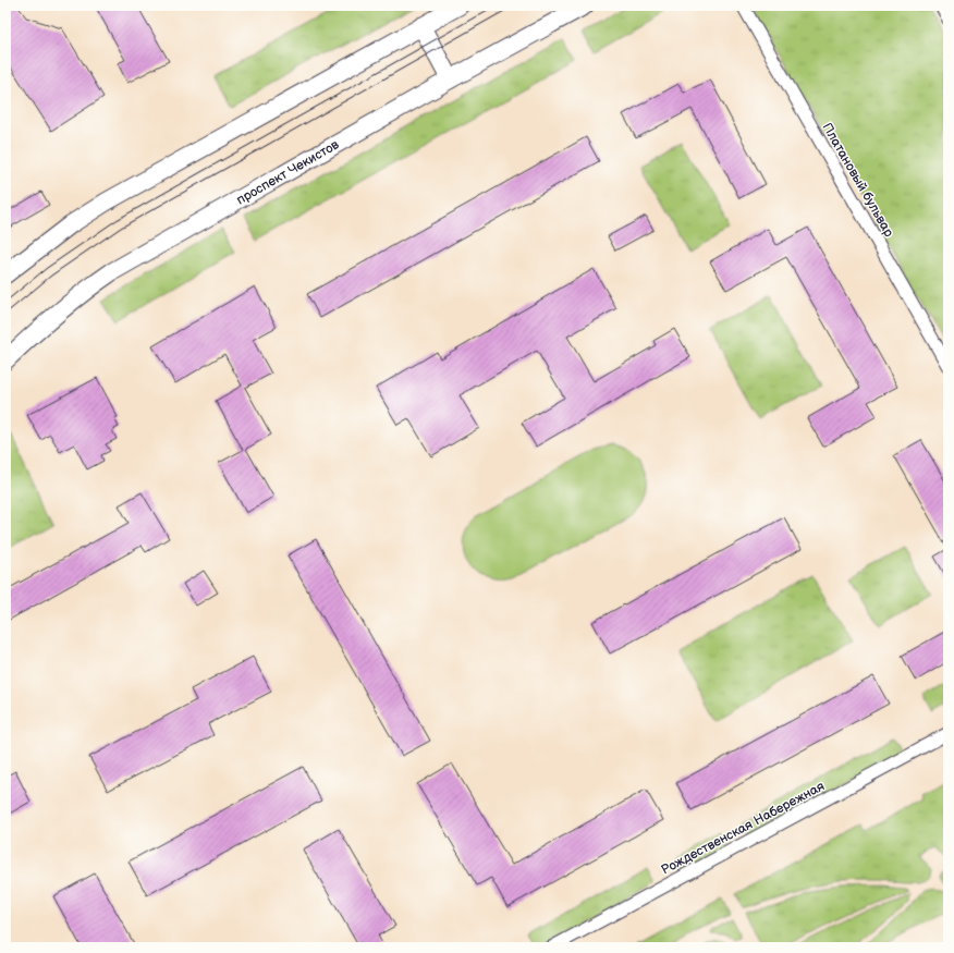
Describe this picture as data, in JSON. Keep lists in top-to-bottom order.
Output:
{
  "streets": {
    "main road": ["проспект Чекистов"],
    "street": ["Платановый бульвар", "Рождественская Набережная"]
  }
}
